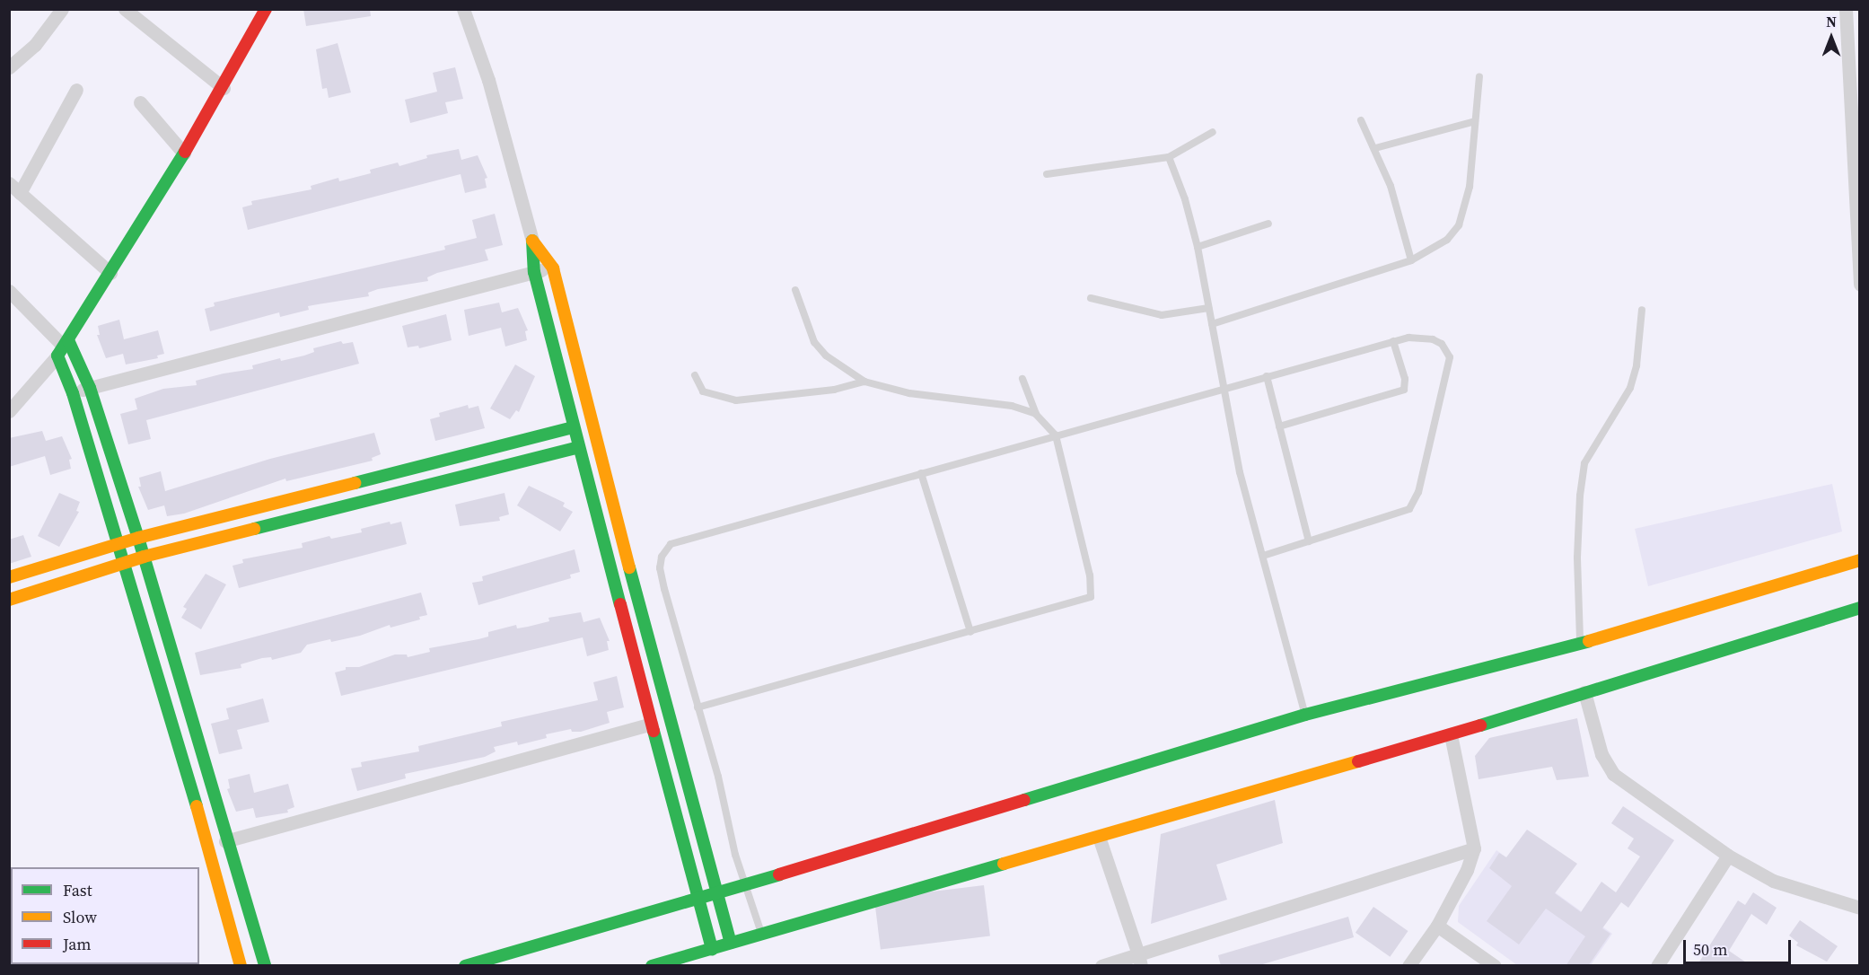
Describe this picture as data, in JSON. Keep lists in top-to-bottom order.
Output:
{
  "legend": ["Fast", "Slow", "Jam"],
  "scale_bar": "50 m",
  "north": "top"
}
